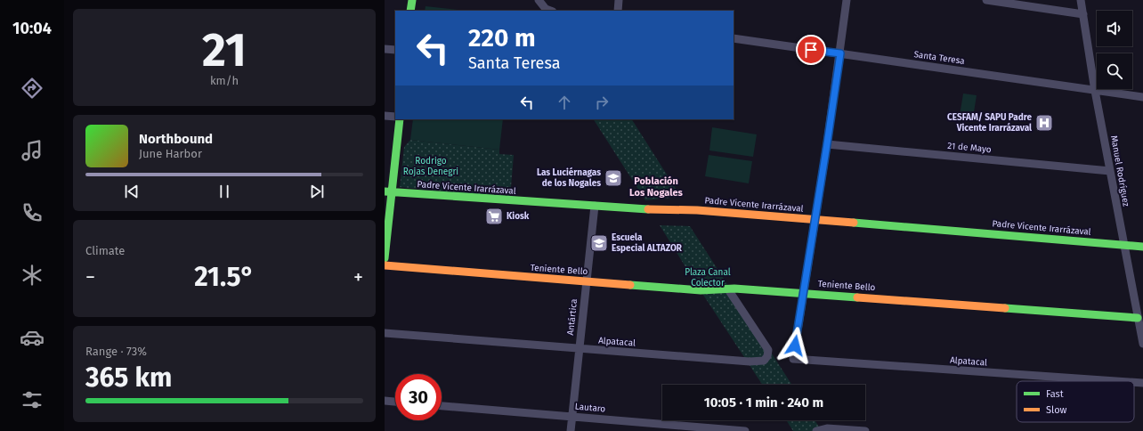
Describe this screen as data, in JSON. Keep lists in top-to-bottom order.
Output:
{
  "streets": {
    "street": [
      "Santa Teresa",
      "21 de Mayo",
      "Manuel Rodríguez",
      "Padre Vicente Irarrázaval",
      "Teniente Bello",
      "Antártica",
      "Alpatacal",
      "Lautaro"
    ]
  },
  "crossings": [
    ["Santa Teresa", "Manuel Rodríguez"],
    ["21 de Mayo", "Manuel Rodríguez"],
    ["Manuel Rodríguez", "Padre Vicente Irarrázaval"],
    ["Manuel Rodríguez", "Teniente Bello"],
    ["Padre Vicente Irarrázaval", "Antártica"],
    ["Teniente Bello", "Antártica"],
    ["Teniente Bello", "Alpatacal"],
    ["Antártica", "Alpatacal"],
    ["Antártica", "Lautaro"]
  ],
  "districts": ["Población Los Nogales"],
  "parks": ["Rodrigo Rojas Denegri", "Plaza Canal Colector"],
  "places": {
    "hospital": ["CESFAM/ SAPU Padre Vicente Irarrázaval"],
    "school or university": ["Las Luciérnagas de los Nogales", "Escuela Especial ALTAZOR"],
    "supermarket": ["Kiosk"]
  },
  "legend": ["Fast", "Slow"],
  "page": {
    "tabs": "10:04",
    "tile": [
      ["21", "km/h"],
      "Climate",
      ["Range · 73%", "365 km"]
    ],
    "turn": ["220 m", "Santa Teresa"],
    "song": ["Northbound", "June Harbor"],
    "heat": ["−", "21.5°", "+"],
    "limit": "30",
    "trip": "10:05 · 1 min · 240 m"
  }
}
